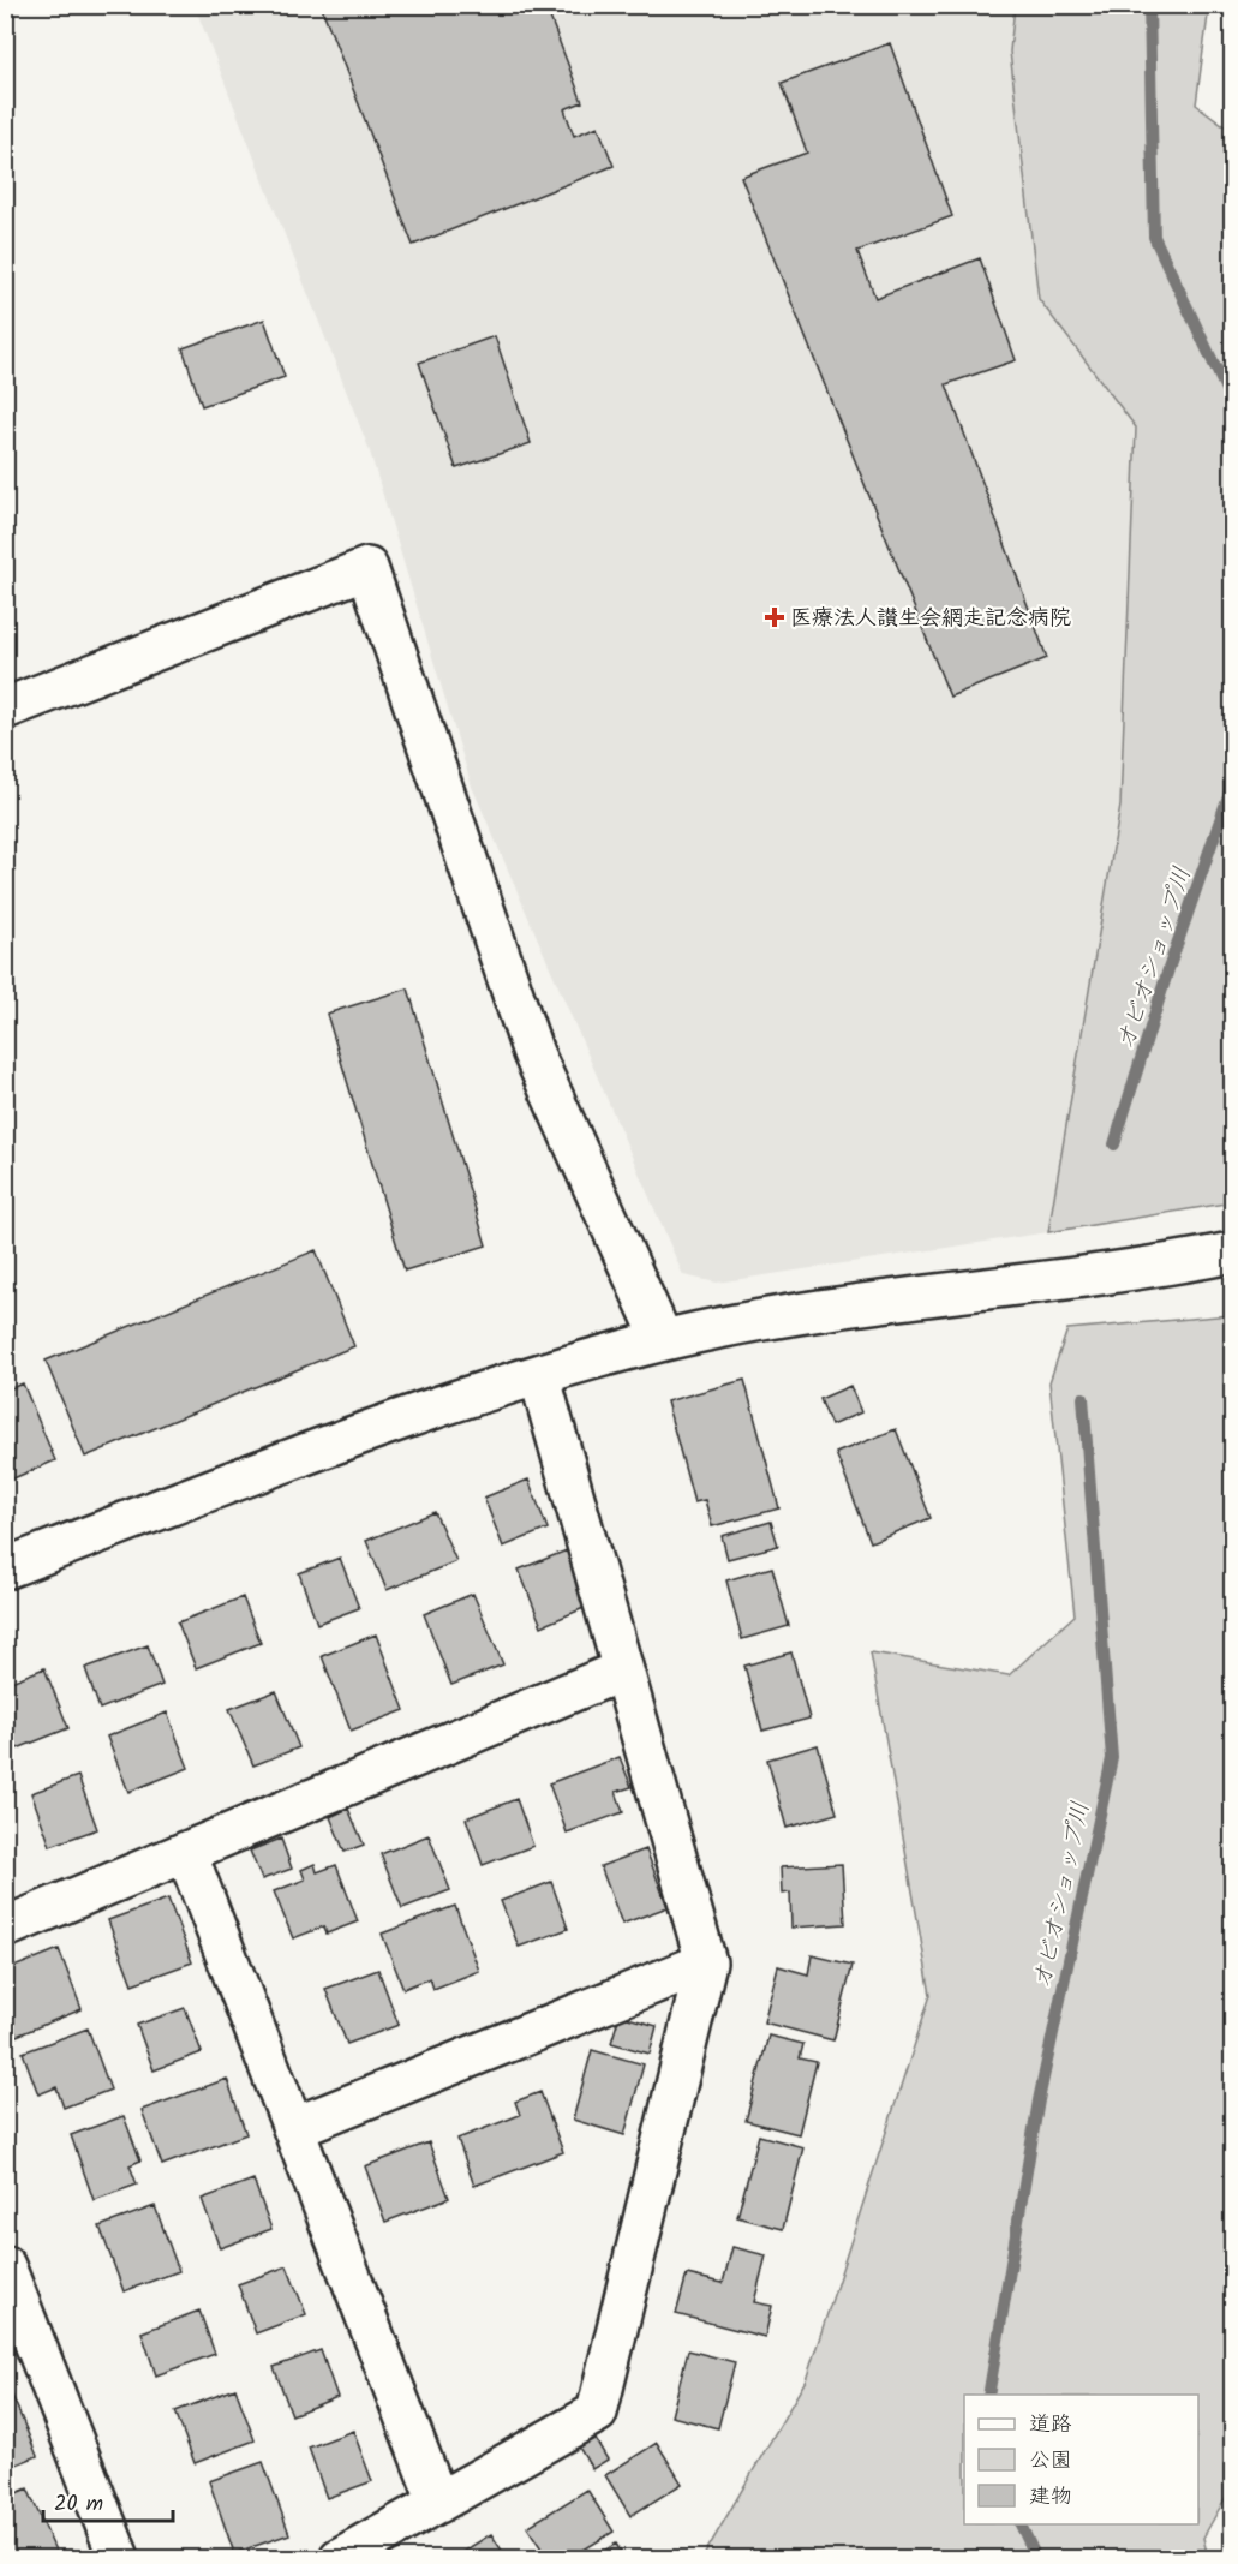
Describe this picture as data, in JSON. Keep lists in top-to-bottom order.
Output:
{
  "water": ["オビオショップ川"],
  "places": {
    "health": ["医療法人讃生会網走記念病院"]
  },
  "legend": ["道路", "公園", "建物"],
  "scale_bar": "20 m"
}
